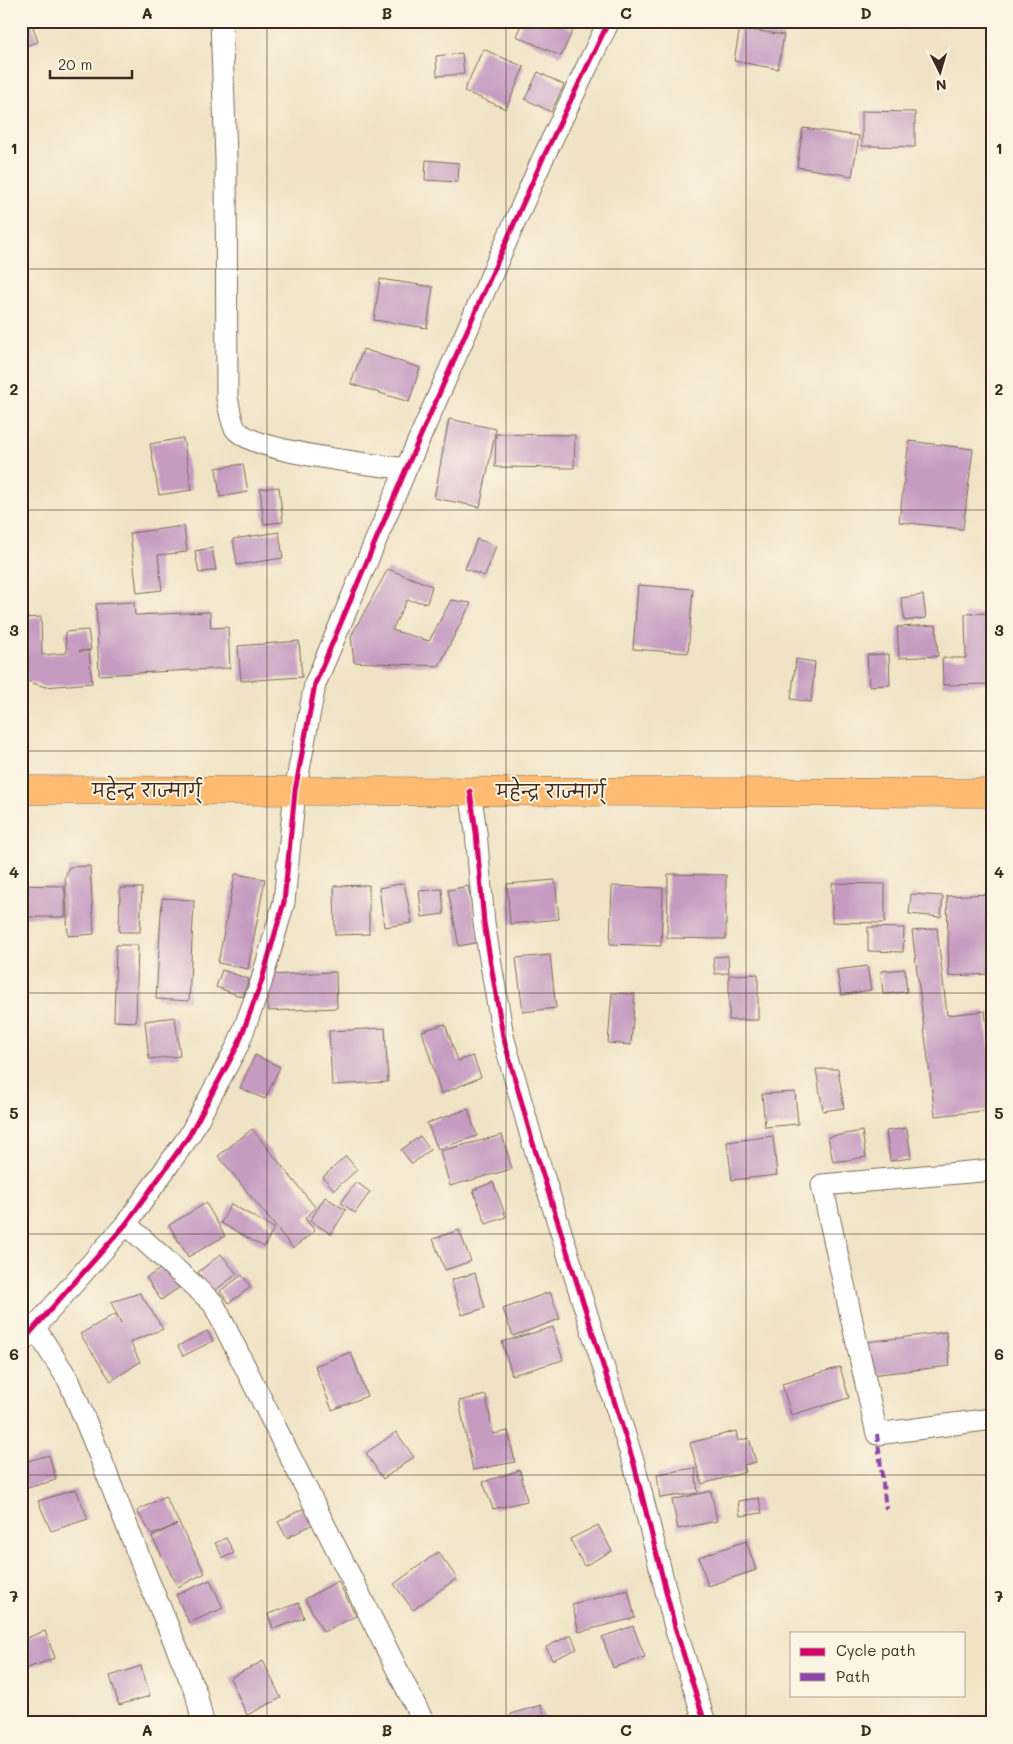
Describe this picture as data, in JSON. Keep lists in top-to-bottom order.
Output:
{
  "streets": {
    "highway": ["महेन्द्र राज्मार्ग्"]
  },
  "legend": ["Cycle path", "Path"],
  "scale_bar": "20 m",
  "north": "bottom",
  "grid": {
    "columns": [
      "A",
      "B",
      "C",
      "D"
    ],
    "rows": [
      "1",
      "2",
      "3",
      "4",
      "5",
      "6",
      "7"
    ]
  }
}
